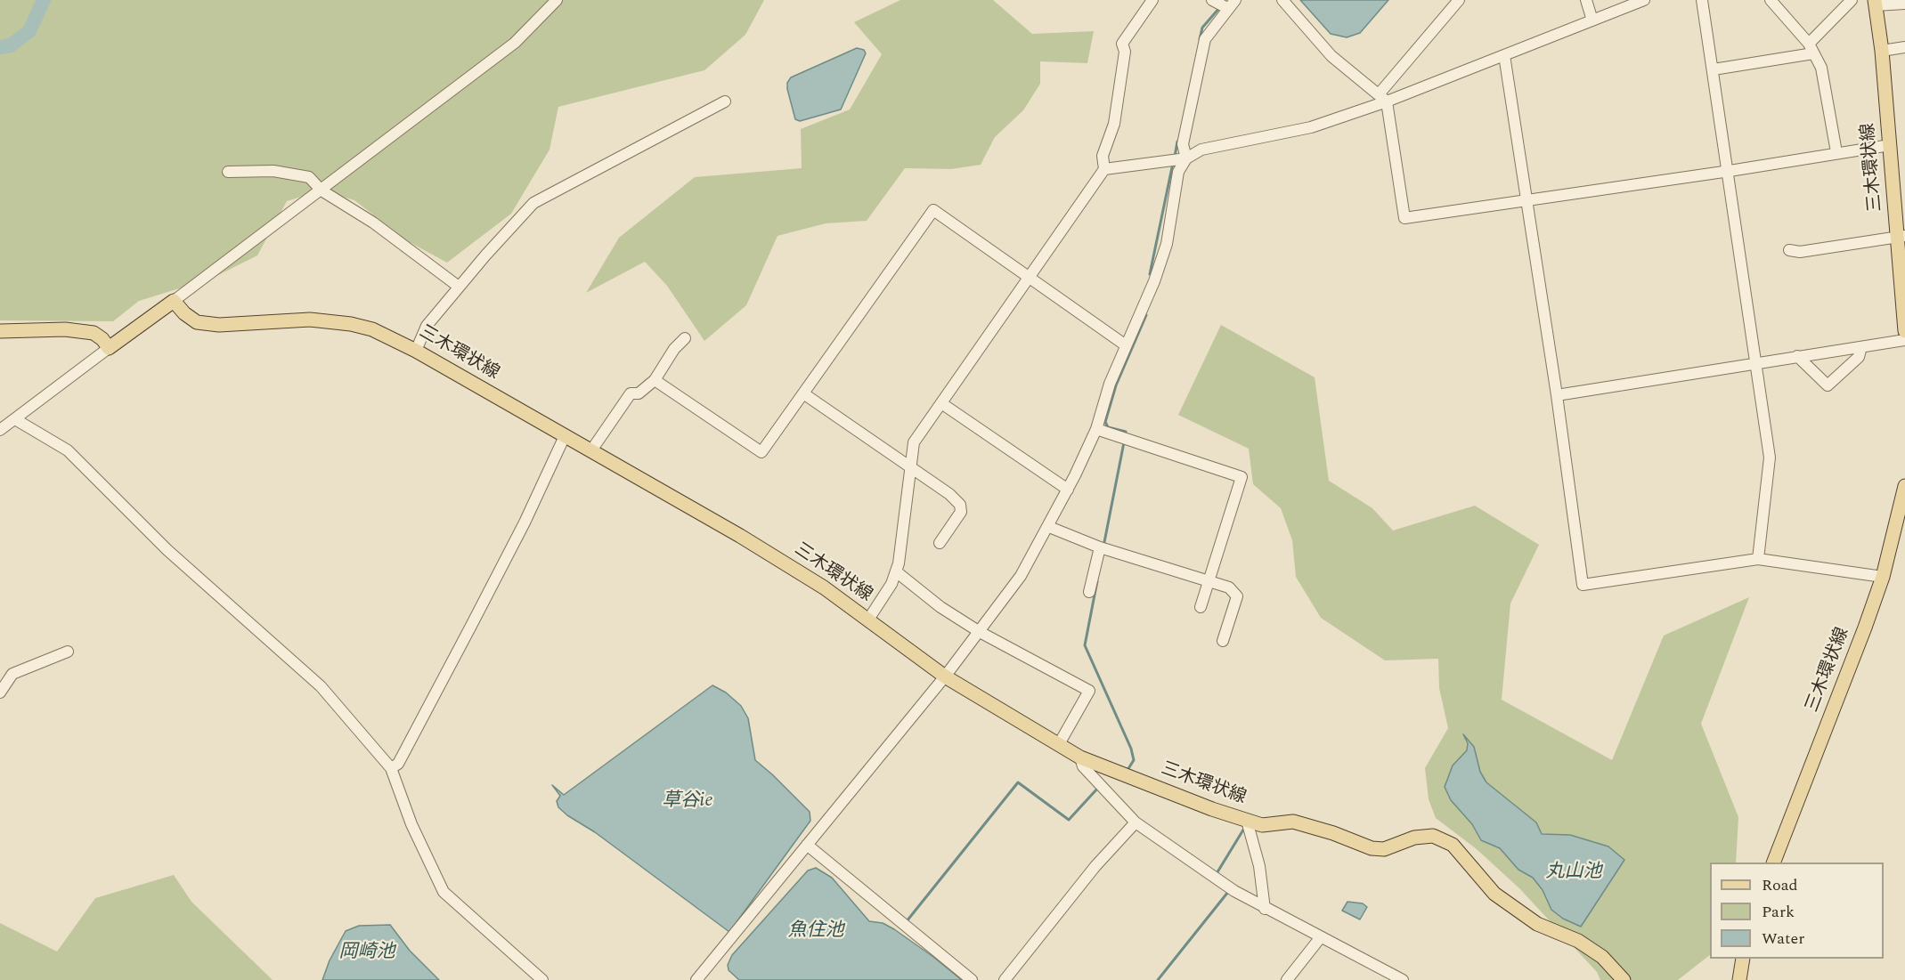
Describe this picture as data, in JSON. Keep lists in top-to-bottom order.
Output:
{
  "streets": {
    "main road": ["三木環状線"]
  },
  "water": [
    "草谷ie",
    "丸山池",
    "魚住池",
    "岡崎池"
  ],
  "legend": ["Road", "Park", "Water"]
}
